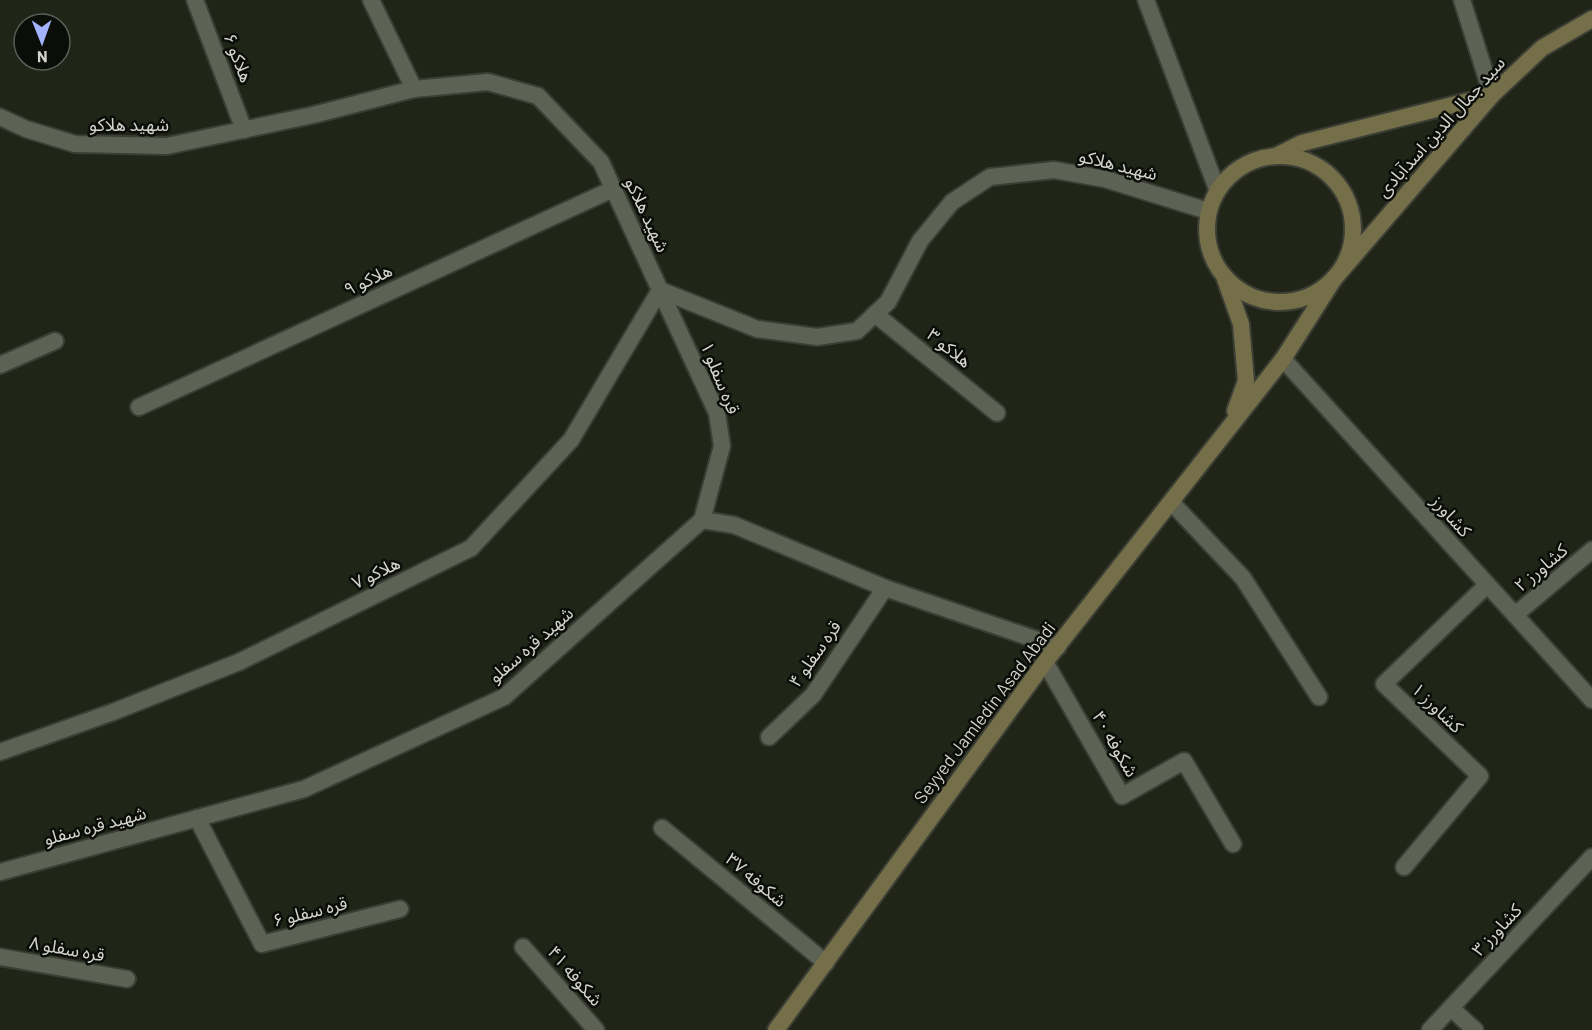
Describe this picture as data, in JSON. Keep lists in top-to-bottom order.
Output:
{
  "streets": {
    "main road": ["سید جمال الدین اسدآبادی", "Seyyed Jamledin Asad Abadi"],
    "street": [
      "هلاکو ۶",
      "شهید هلاکو",
      "هلاکو ۹",
      "هلاکو ۳",
      "قره سفلو ۱",
      "کشاورز",
      "کشاورز ۲",
      "هلاکو ۷",
      "شهید قره سفلو",
      "قره سفلو ۴",
      "کشاورز ۱",
      "شکوفه ۴۰",
      "شکوفه ۳۷",
      "قره سفلو ۶",
      "کشاورز ۳",
      "قره سفلو ۸",
      "شکوفه ۴۱"
    ]
  },
  "crossings": [
    ["هلاکو ۶", "شهید هلاکو"],
    ["شهید هلاکو", "سید جمال الدین اسدآبادی"],
    ["شهید هلاکو", "هلاکو ۹"],
    ["شهید هلاکو", "هلاکو ۳"],
    ["شهید هلاکو", "قره سفلو ۱"],
    ["شهید هلاکو", "هلاکو ۷"],
    ["شهید هلاکو", "Seyyed Jamledin Asad Abadi"],
    ["سید جمال الدین اسدآبادی", "Seyyed Jamledin Asad Abadi"],
    ["قره سفلو ۱", "هلاکو ۷"],
    ["قره سفلو ۱", "شهید قره سفلو"],
    ["کشاورز", "کشاورز ۲"],
    ["کشاورز", "کشاورز ۱"],
    ["کشاورز", "Seyyed Jamledin Asad Abadi"],
    ["شهید قره سفلو", "قره سفلو ۶"],
    ["Seyyed Jamledin Asad Abadi", "شکوفه ۴۰"],
    ["Seyyed Jamledin Asad Abadi", "شکوفه ۳۷"]
  ],
  "north": "bottom"
}
